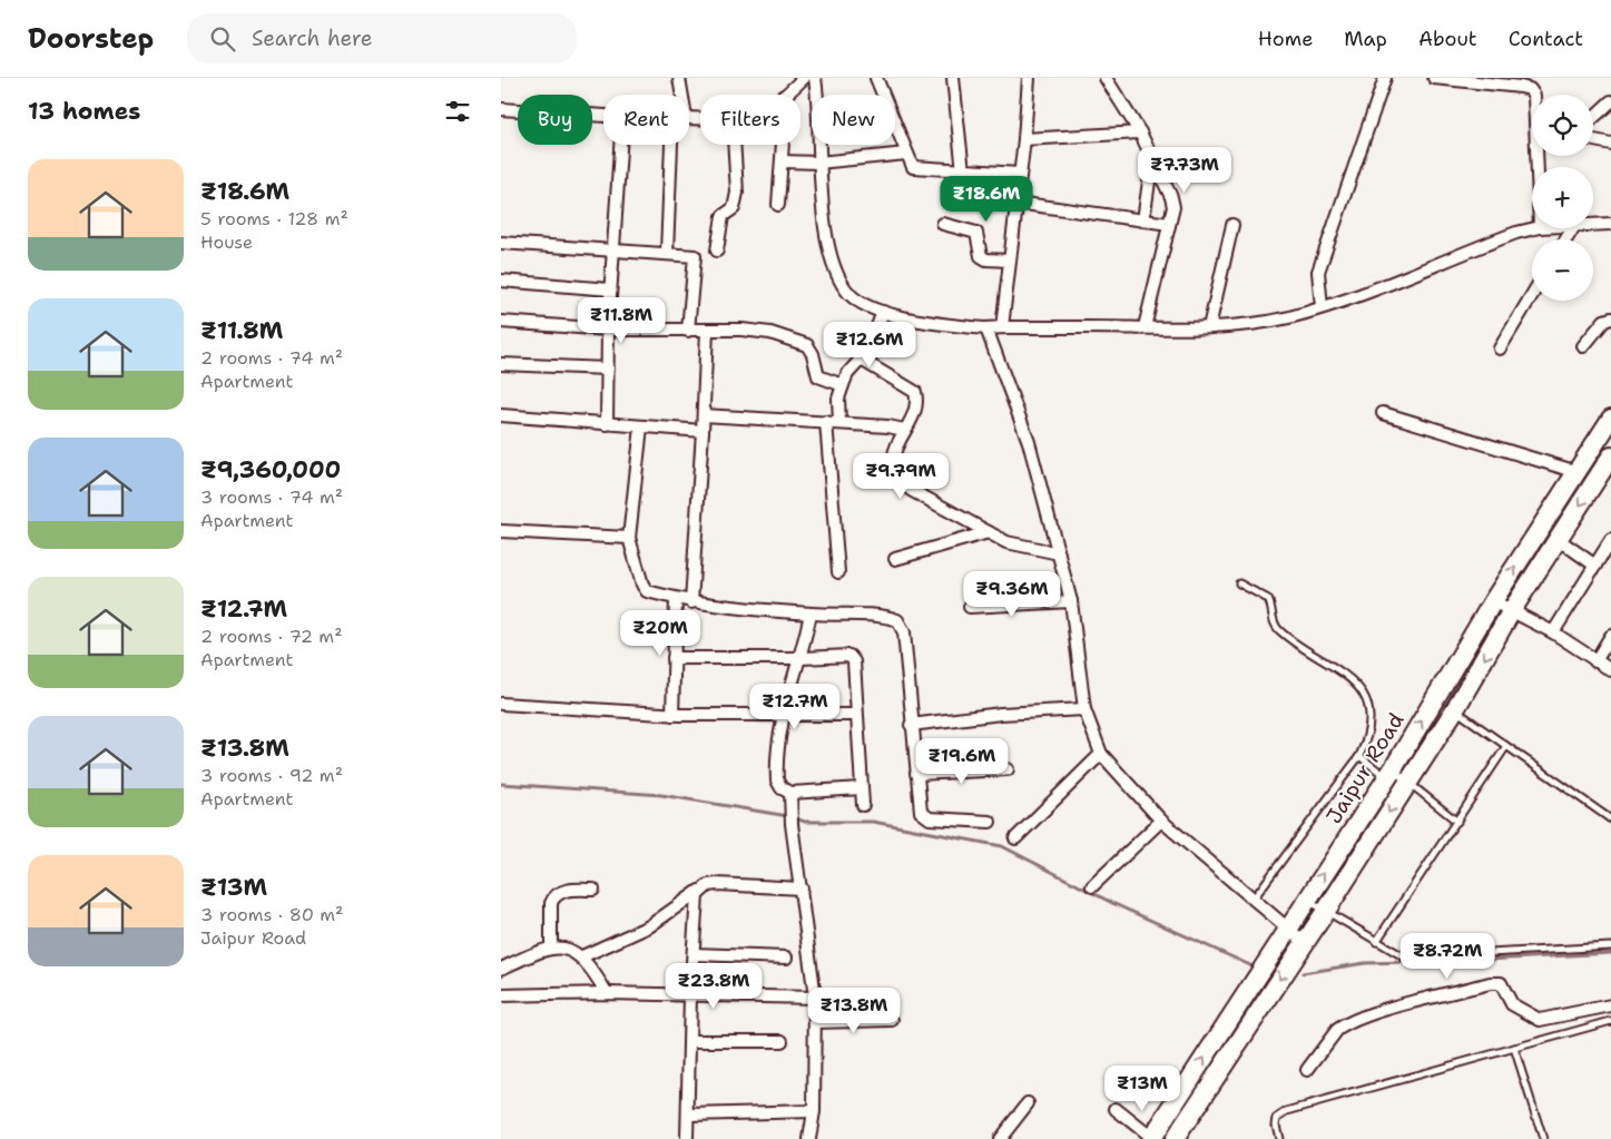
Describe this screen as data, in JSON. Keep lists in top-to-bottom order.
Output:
{
  "streets": {
    "main road": ["Jaipur Road"]
  },
  "page": {
    "header": "Doorstep",
    "search": "Search here",
    "nav": [
      "Home",
      "Map",
      "About",
      "Contact"
    ],
    "heading": "13 homes",
    "map_buttons": ["+", "−"],
    "chip": [
      "Buy",
      "Rent",
      "Filters",
      "New"
    ],
    "list": [
      {
        "name": "₹18.6M",
        "note": "5 rooms · 128 m² · House"
      },
      {
        "name": "₹11.8M",
        "note": "2 rooms · 74 m² · Apartment"
      },
      {
        "name": "₹9,360,000",
        "note": "3 rooms · 74 m² · Apartment"
      },
      {
        "name": "₹12.7M",
        "note": "2 rooms · 72 m² · Apartment"
      },
      {
        "name": "₹13.8M",
        "note": "3 rooms · 92 m² · Apartment"
      },
      {
        "name": "₹13M",
        "note": "3 rooms · 80 m² · Jaipur Road"
      }
    ],
    "price": [
      "₹7.73M",
      "₹18.6M",
      "₹11.8M",
      "₹12.6M",
      "₹9.79M",
      "₹9.36M",
      "₹20M",
      "₹12.7M",
      "₹19.6M",
      "₹8.72M",
      "₹23.8M",
      "₹13.8M",
      "₹13M"
    ]
  }
}
